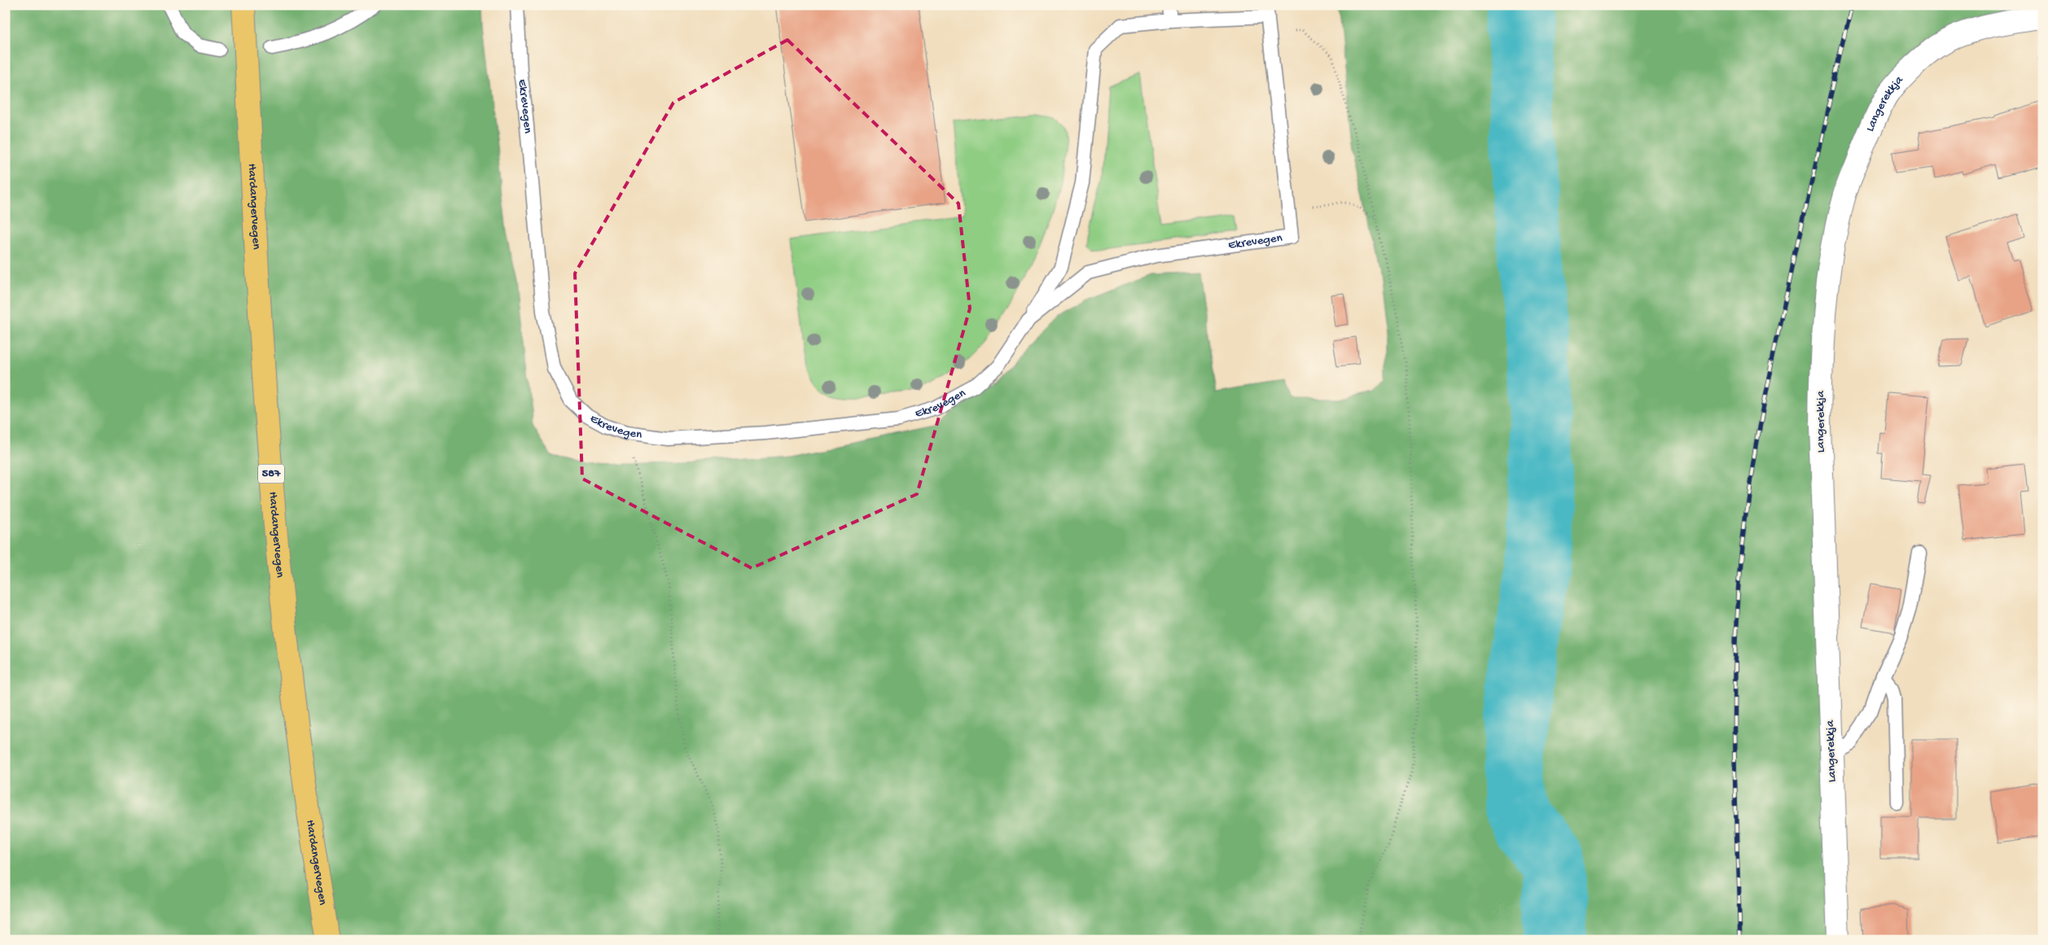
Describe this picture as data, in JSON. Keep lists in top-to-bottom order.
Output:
{
  "streets": {
    "main road": ["Hardangervegen", "587"],
    "street": ["Langerekkja"],
    "lane": ["Ekrevegen"]
  }
}
